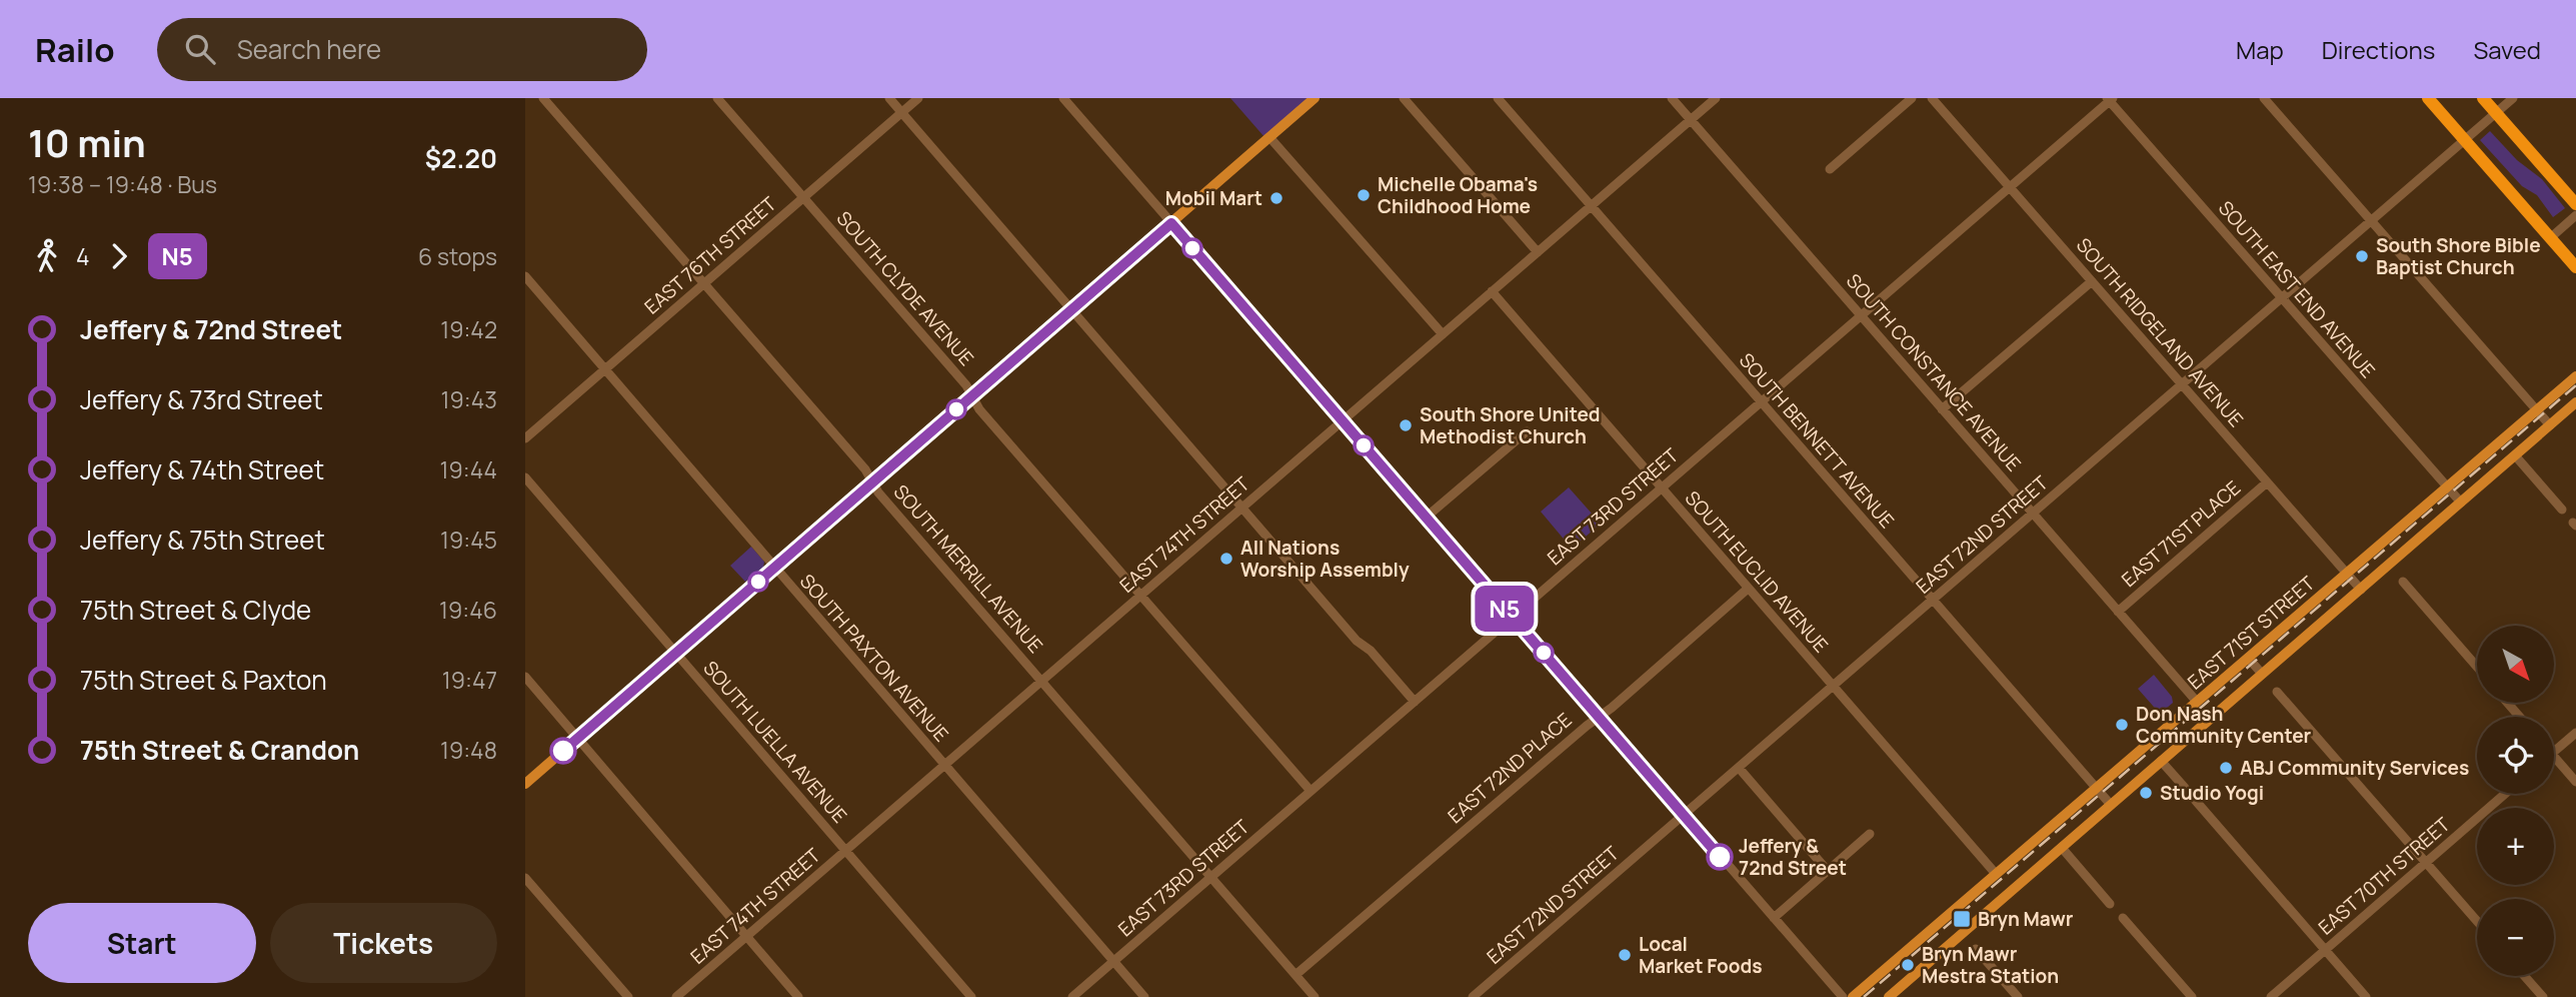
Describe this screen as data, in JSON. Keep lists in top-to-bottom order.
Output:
{
  "streets": {
    "main road": ["EAST 71ST STREET"],
    "street": [
      "EAST 76TH STREET",
      "SOUTH CLYDE AVENUE",
      "SOUTH EAST END AVENUE",
      "SOUTH RIDGELAND AVENUE",
      "SOUTH CONSTANCE AVENUE",
      "SOUTH BENNETT AVENUE",
      "EAST 73RD STREET",
      "EAST 71ST PLACE",
      "EAST 74TH STREET",
      "EAST 72ND STREET",
      "SOUTH MERRILL AVENUE",
      "SOUTH EUCLID AVENUE",
      "SOUTH PAXTON AVENUE",
      "SOUTH LUELLA AVENUE",
      "EAST 72ND PLACE",
      "EAST 70TH STREET"
    ]
  },
  "crossings": [
    ["EAST 76TH STREET", "SOUTH CLYDE AVENUE"],
    ["EAST 76TH STREET", "SOUTH MERRILL AVENUE"],
    ["EAST 76TH STREET", "SOUTH PAXTON AVENUE"],
    ["SOUTH CLYDE AVENUE", "EAST 73RD STREET"],
    ["SOUTH CLYDE AVENUE", "EAST 74TH STREET"],
    ["SOUTH EAST END AVENUE", "EAST 73RD STREET"],
    ["SOUTH EAST END AVENUE", "EAST 72ND STREET"],
    ["SOUTH EAST END AVENUE", "EAST 71ST STREET"],
    ["SOUTH RIDGELAND AVENUE", "EAST 73RD STREET"],
    ["SOUTH RIDGELAND AVENUE", "EAST 71ST PLACE"],
    ["SOUTH RIDGELAND AVENUE", "EAST 72ND STREET"],
    ["SOUTH RIDGELAND AVENUE", "EAST 71ST STREET"],
    ["SOUTH CONSTANCE AVENUE", "EAST 73RD STREET"],
    ["SOUTH CONSTANCE AVENUE", "EAST 71ST PLACE"],
    ["SOUTH CONSTANCE AVENUE", "EAST 74TH STREET"],
    ["SOUTH CONSTANCE AVENUE", "EAST 72ND STREET"],
    ["SOUTH CONSTANCE AVENUE", "EAST 71ST STREET"],
    ["SOUTH BENNETT AVENUE", "EAST 73RD STREET"],
    ["SOUTH BENNETT AVENUE", "EAST 74TH STREET"],
    ["SOUTH BENNETT AVENUE", "EAST 72ND STREET"],
    ["SOUTH BENNETT AVENUE", "EAST 71ST STREET"],
    ["EAST 73RD STREET", "SOUTH MERRILL AVENUE"],
    ["EAST 73RD STREET", "SOUTH EUCLID AVENUE"],
    ["EAST 73RD STREET", "SOUTH PAXTON AVENUE"],
    ["EAST 74TH STREET", "SOUTH MERRILL AVENUE"],
    ["EAST 74TH STREET", "SOUTH EUCLID AVENUE"],
    ["EAST 74TH STREET", "SOUTH PAXTON AVENUE"],
    ["EAST 74TH STREET", "SOUTH LUELLA AVENUE"],
    ["EAST 72ND STREET", "SOUTH EUCLID AVENUE"],
    ["SOUTH MERRILL AVENUE", "EAST 72ND PLACE"],
    ["SOUTH EUCLID AVENUE", "EAST 71ST STREET"],
    ["SOUTH EUCLID AVENUE", "EAST 72ND PLACE"]
  ],
  "places": {
    "other": [
      "Michelle Obama's Childhood Home",
      "Mobil Mart",
      "South Shore Bible Baptist Church",
      "South Shore United Methodist Church",
      "All Nations Worship Assembly",
      "Don Nash Community Center",
      "ABJ Community Services",
      "Studio Yogi",
      "Jeffery & 72nd Street",
      "Local Market Foods",
      "Bryn Mawr Mestra Station"
    ],
    "transit": ["Bryn Mawr"]
  },
  "lines": ["bus line N5"],
  "north": "bottom right",
  "page": {
    "header": "Railo",
    "search": "Search here",
    "nav": ["Map", "Directions", "Saved"],
    "heading": ["10 min", "19:38 – 19:48 · Bus", "$2.20"],
    "on_map": "N5",
    "legs": ["4", "N5", "6 stops"],
    "list": [
      {
        "name": "Jeffery & 72nd Street",
        "value": "19:42"
      },
      {
        "name": "Jeffery & 73rd Street",
        "value": "19:43"
      },
      {
        "name": "Jeffery & 74th Street",
        "value": "19:44"
      },
      {
        "name": "Jeffery & 75th Street",
        "value": "19:45"
      },
      {
        "name": "75th Street & Clyde",
        "value": "19:46"
      },
      {
        "name": "75th Street & Paxton",
        "value": "19:47"
      },
      {
        "name": "75th Street & Crandon",
        "value": "19:48"
      }
    ],
    "map_buttons": ["+", "−"],
    "buttons": ["Start", "Tickets"]
  }
}
